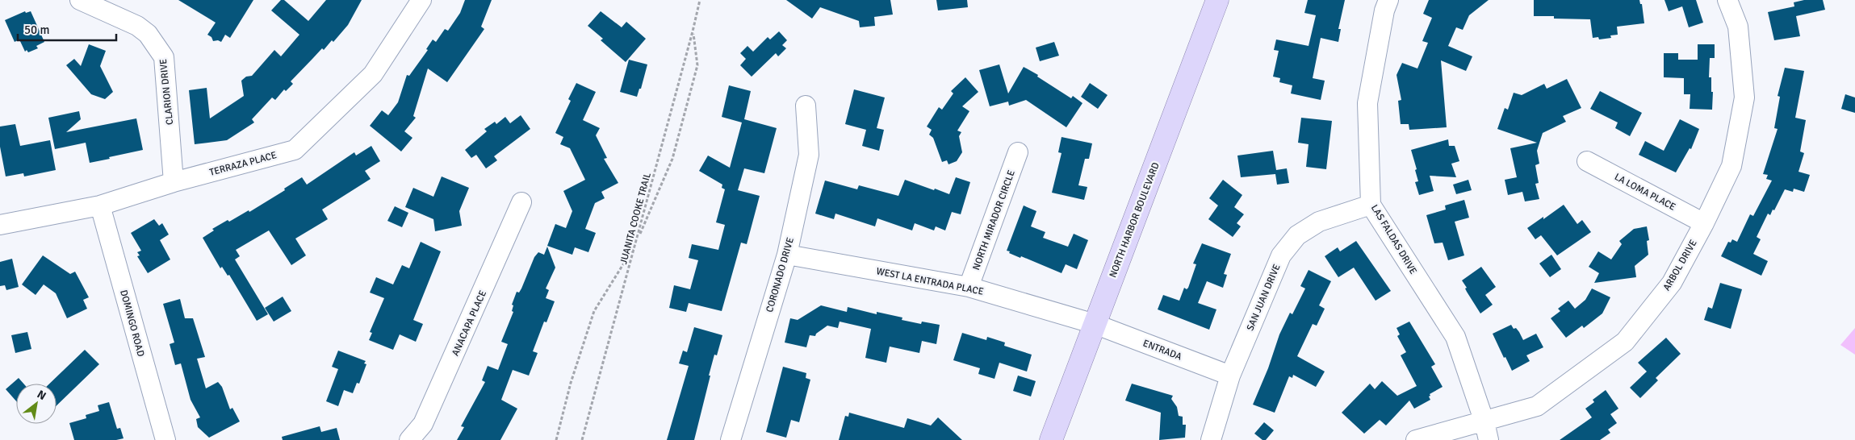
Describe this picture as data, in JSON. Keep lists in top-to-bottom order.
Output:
{
  "streets": {
    "main road": ["NORTH HARBOR BOULEVARD"],
    "street": [
      "CLARION DRIVE",
      "TERRAZA PLACE",
      "LA LOMA PLACE",
      "NORTH MIRADOR CIRCLE",
      "LAS FALDAS DRIVE",
      "ARBOL DRIVE",
      "CORONADO DRIVE",
      "WEST LA ENTRADA PLACE",
      "SAN JUAN DRIVE",
      "DOMINGO ROAD",
      "ANACAPA PLACE",
      "ENTRADA"
    ],
    "path": ["JUANITA COOKE TRAIL"]
  },
  "crossings": [
    ["CLARION DRIVE", "TERRAZA PLACE"],
    ["TERRAZA PLACE", "DOMINGO ROAD"],
    ["LA LOMA PLACE", "ARBOL DRIVE"],
    ["NORTH MIRADOR CIRCLE", "WEST LA ENTRADA PLACE"],
    ["NORTH HARBOR BOULEVARD", "WEST LA ENTRADA PLACE"],
    ["NORTH HARBOR BOULEVARD", "ENTRADA"],
    ["LAS FALDAS DRIVE", "ARBOL DRIVE"],
    ["LAS FALDAS DRIVE", "SAN JUAN DRIVE"],
    ["CORONADO DRIVE", "WEST LA ENTRADA PLACE"],
    ["WEST LA ENTRADA PLACE", "ENTRADA"],
    ["SAN JUAN DRIVE", "ENTRADA"]
  ],
  "scale_bar": "50 m",
  "north": "top right"
}
